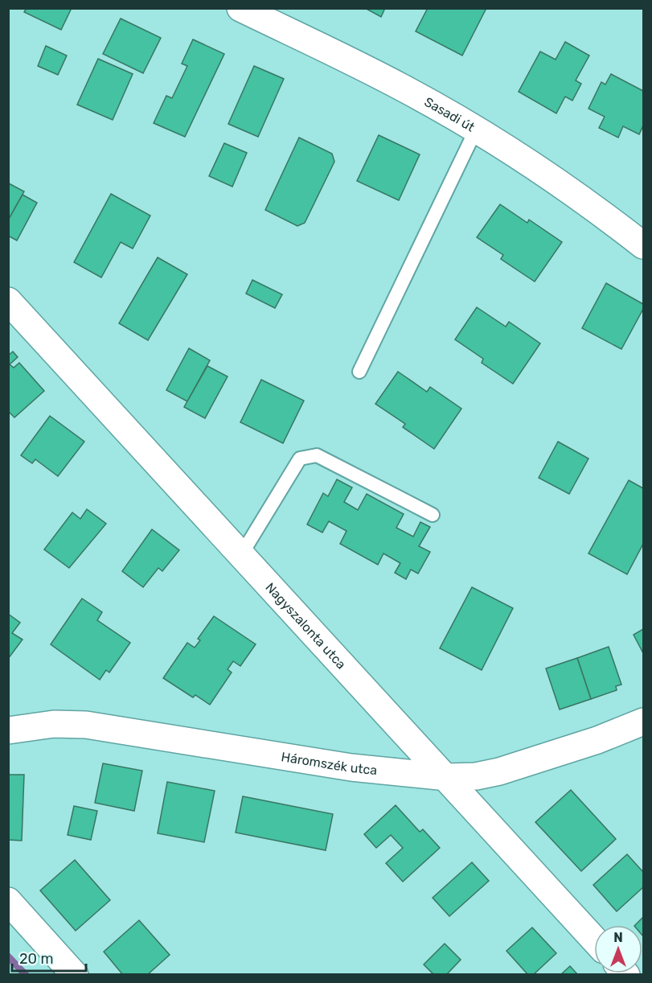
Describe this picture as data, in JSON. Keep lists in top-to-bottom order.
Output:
{
  "streets": {
    "street": ["Sasadi út", "Nagyszalonta utca", "Háromszék utca"]
  },
  "crossings": [
    ["Nagyszalonta utca", "Háromszék utca"]
  ],
  "scale_bar": "20 m",
  "north": "top"
}
